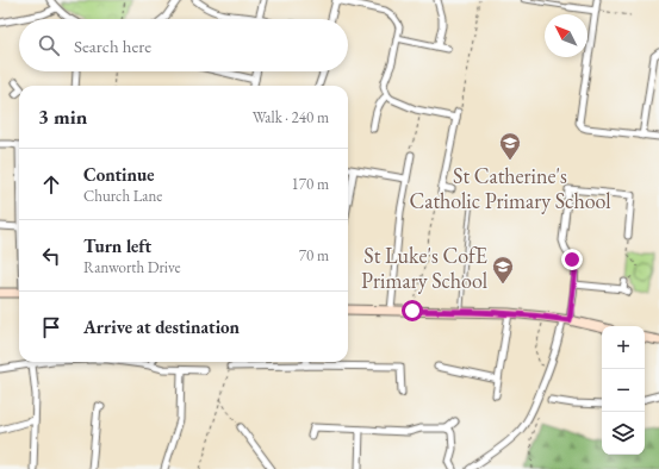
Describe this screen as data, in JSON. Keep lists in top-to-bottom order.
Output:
{
  "places": {
    "school or university": ["St Catherine's Catholic Primary School", "St Luke's CofE Primary School"]
  },
  "north": "top left",
  "page": {
    "search": "Search here",
    "heading": ["3 min", "Walk · 240 m"],
    "list": [
      ["Continue", "Church Lane", "170 m"],
      ["Turn left", "Ranworth Drive", "70 m"],
      "Arrive at destination"
    ],
    "map_buttons": ["+", "−"]
  }
}
